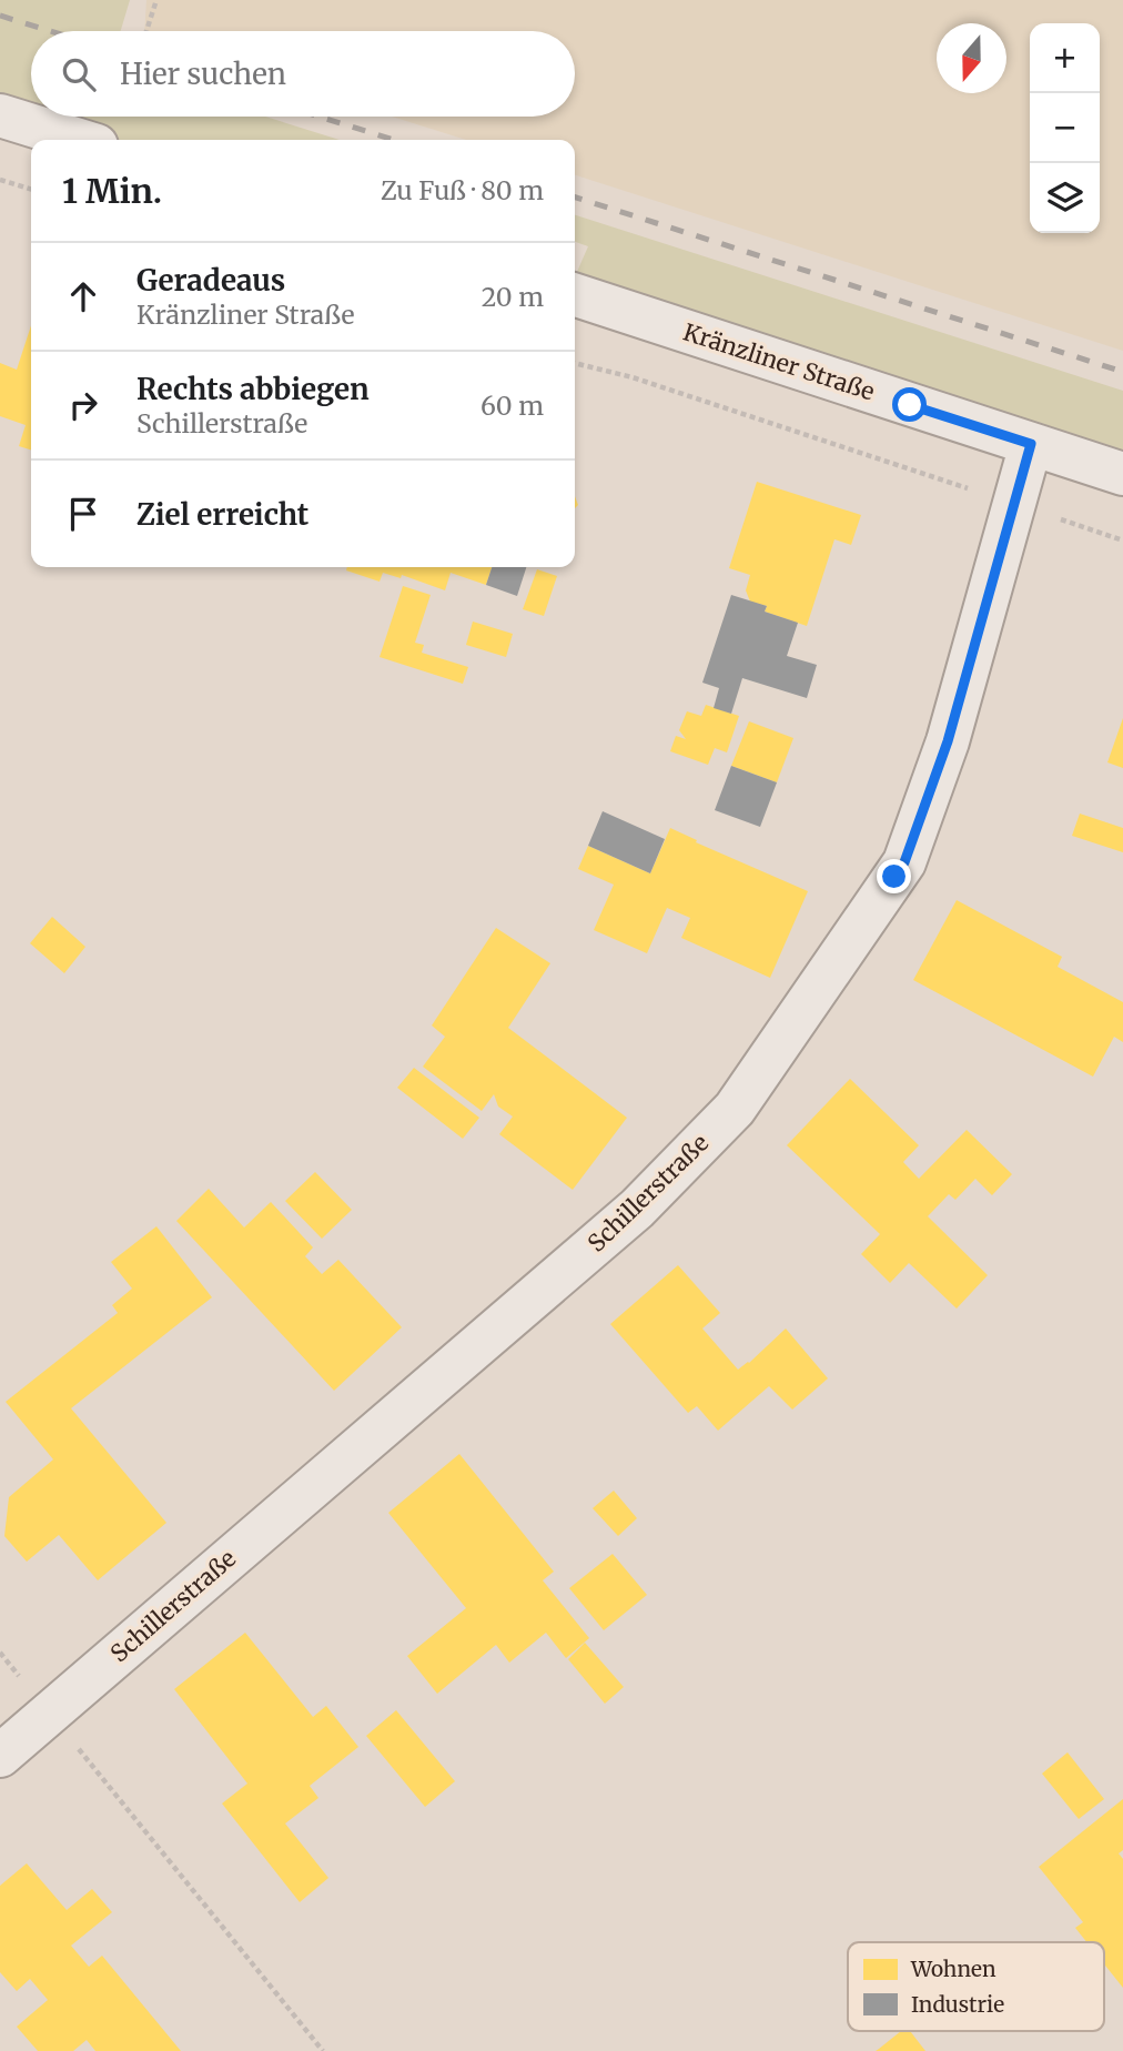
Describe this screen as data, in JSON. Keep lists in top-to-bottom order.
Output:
{
  "streets": {
    "street": ["Kränzliner Straße", "Schillerstraße"]
  },
  "crossings": [
    ["Kränzliner Straße", "Schillerstraße"]
  ],
  "legend": ["Wohnen", "Industrie"],
  "north": "bottom",
  "page": {
    "map_buttons": ["+", "−"],
    "search": "Hier suchen",
    "heading": ["1 Min.", "Zu Fuß · 80 m"],
    "list": [
      ["Geradeaus", "Kränzliner Straße", "20 m"],
      ["Rechts abbiegen", "Schillerstraße", "60 m"],
      "Ziel erreicht"
    ]
  }
}
